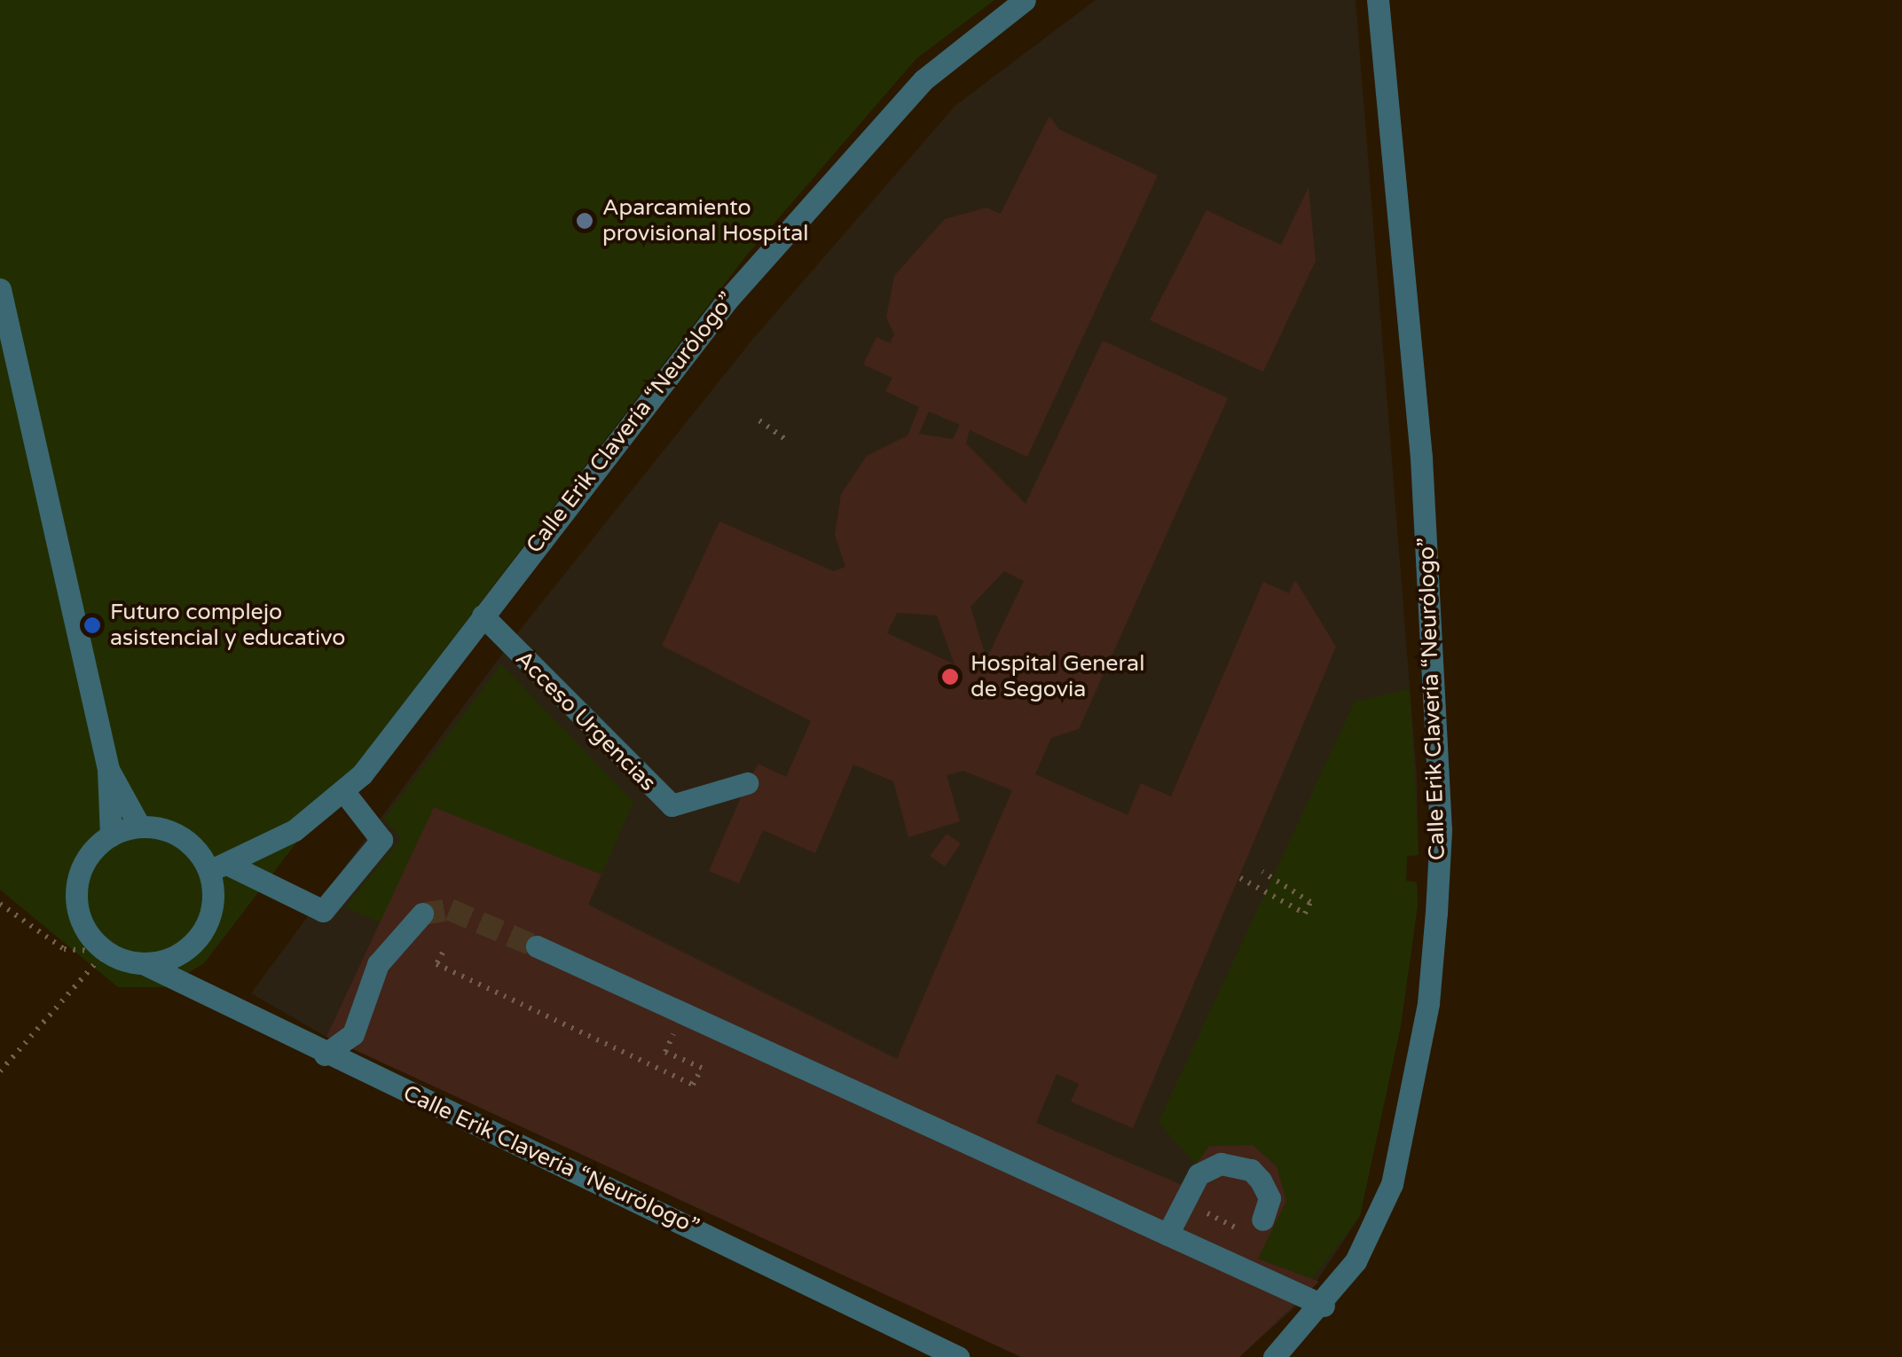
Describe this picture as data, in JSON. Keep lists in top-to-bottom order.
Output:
{
  "streets": {
    "street": ["Calle Erik Clavería “Neurólogo”", "Acceso Urgencias"]
  },
  "crossings": [
    ["Calle Erik Clavería “Neurólogo”", "Acceso Urgencias"]
  ],
  "places": ["Aparcamiento provisional Hospital", "Futuro complejo asistencial y educativo", "Hospital General de Segovia"]
}
